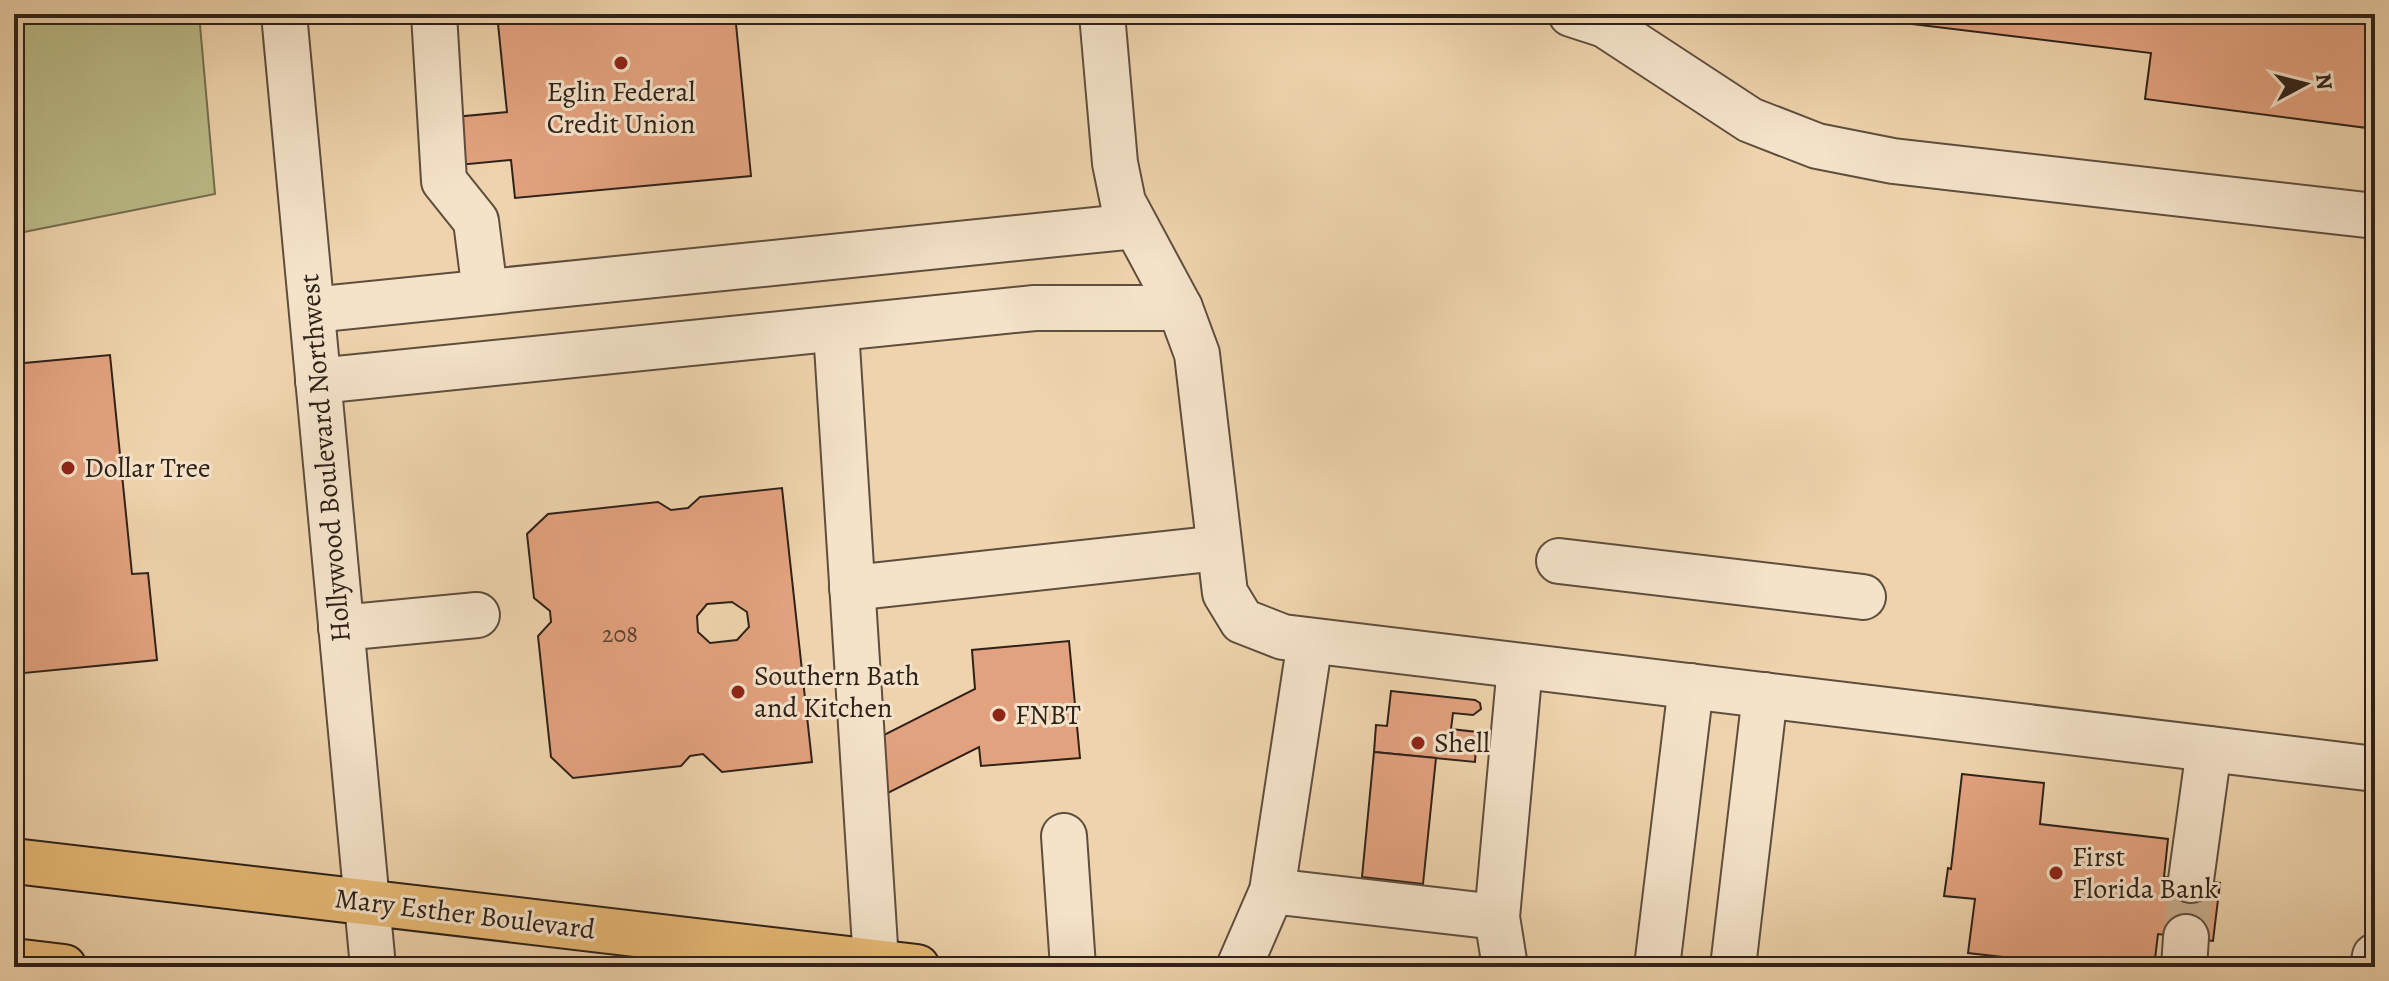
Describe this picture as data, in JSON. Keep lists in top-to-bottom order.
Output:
{
  "streets": {
    "main road": ["Mary Esther Boulevard"],
    "street": ["Hollywood Boulevard Northwest"]
  },
  "crossings": [
    ["Hollywood Boulevard Northwest", "Mary Esther Boulevard"]
  ],
  "places": [
    "Eglin Federal Credit Union",
    "Dollar Tree",
    "Southern Bath and Kitchen",
    "FNBT",
    "Shell",
    "First Florida Bank"
  ],
  "house_numbers": ["208"],
  "north": "right"
}
